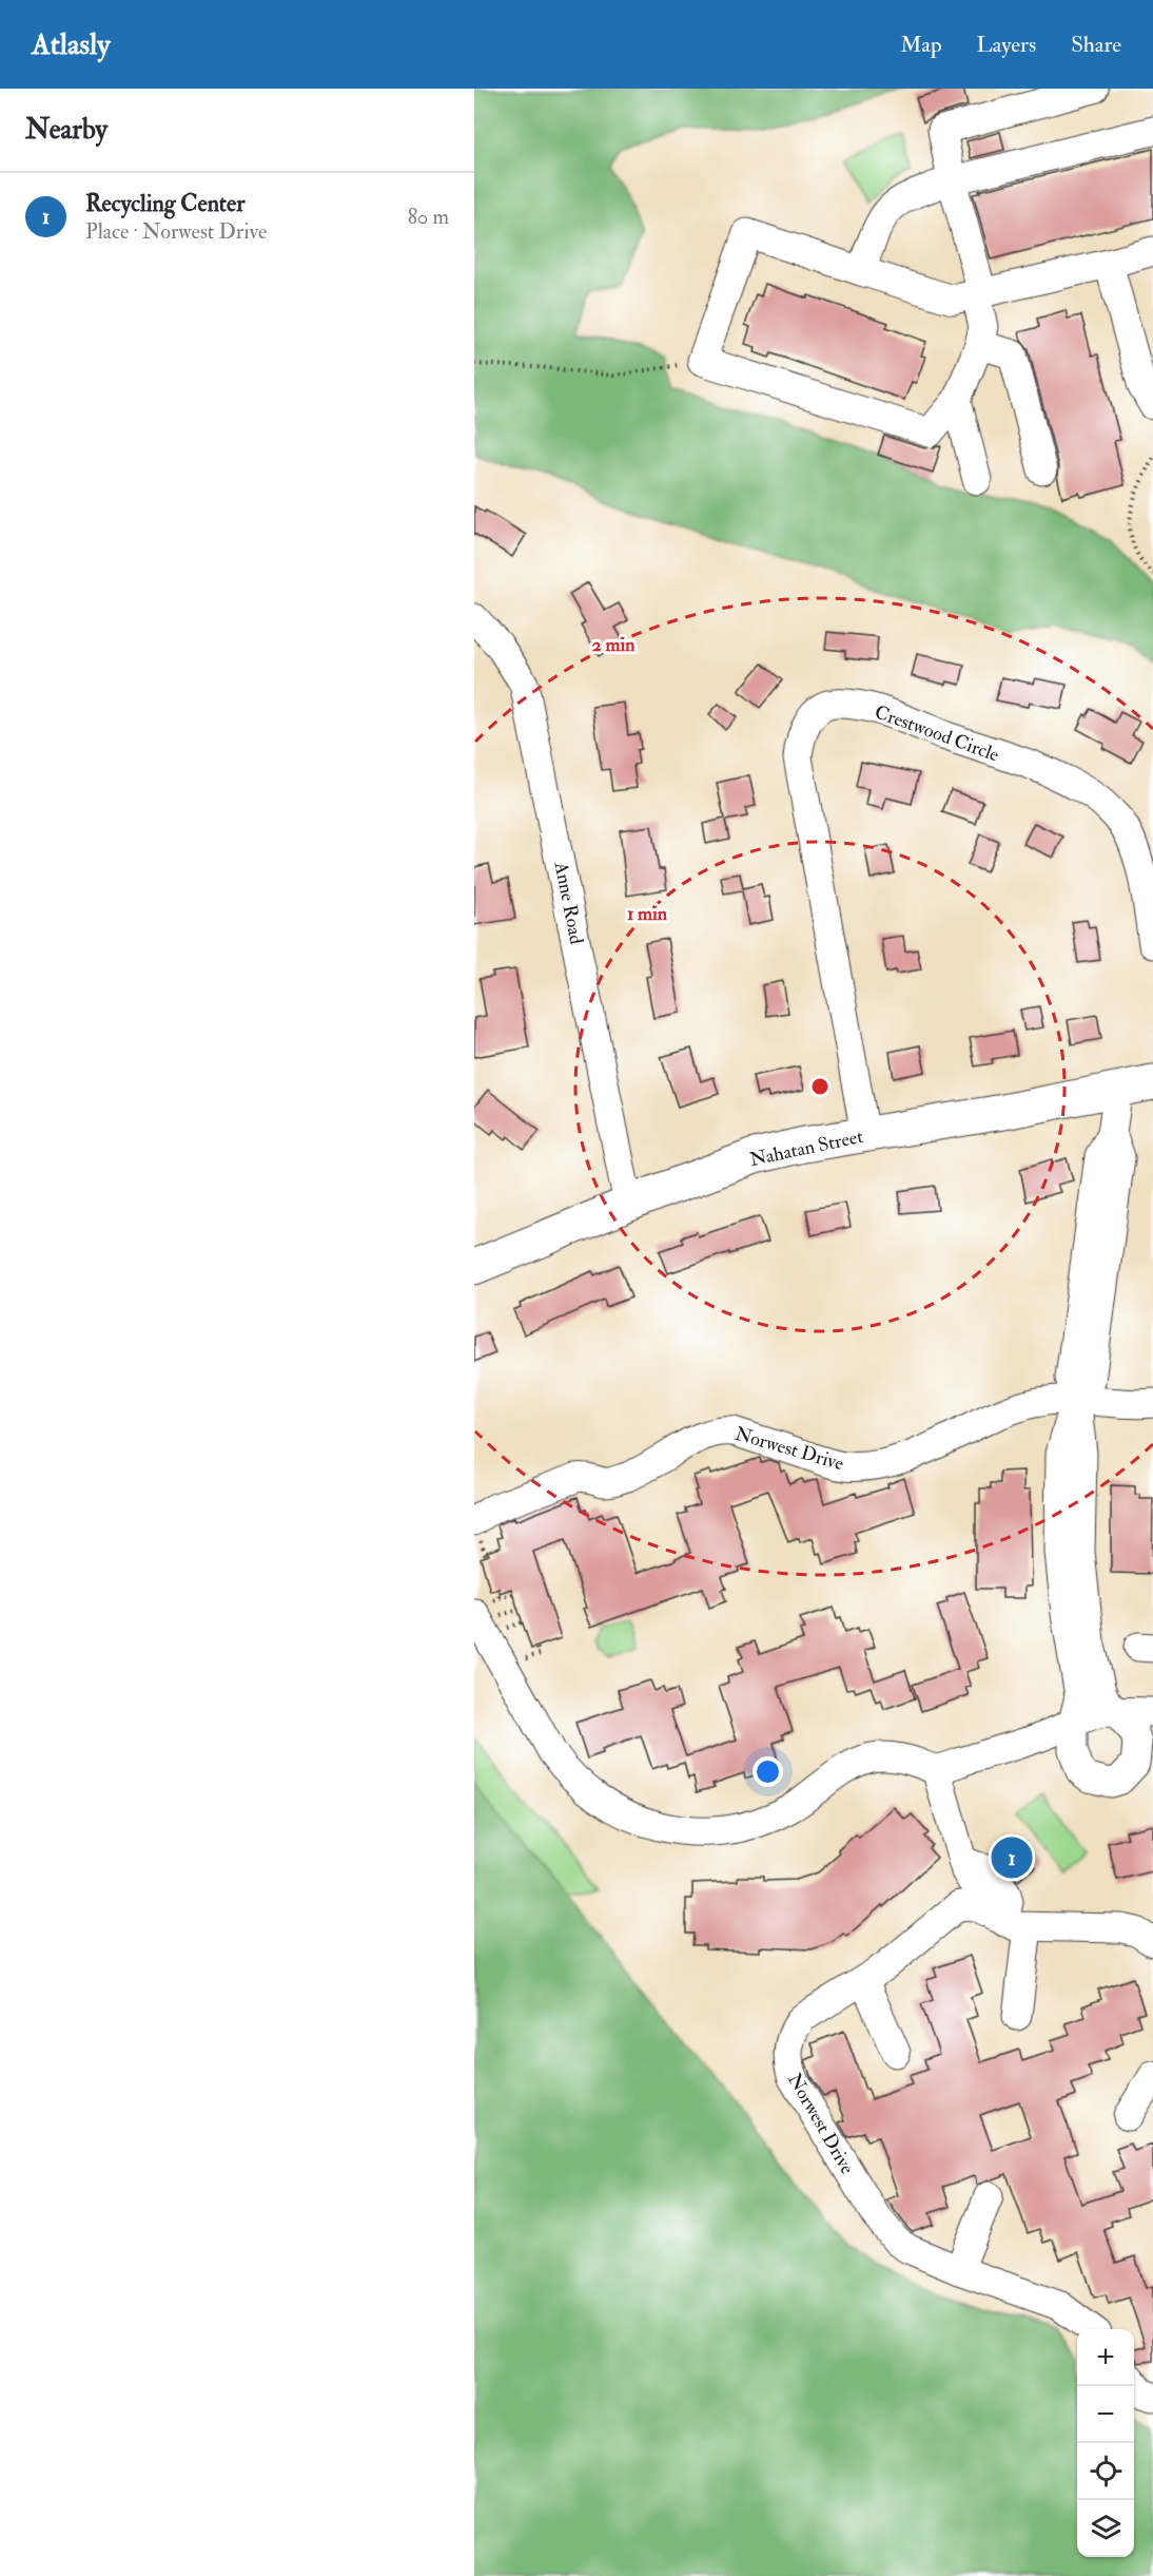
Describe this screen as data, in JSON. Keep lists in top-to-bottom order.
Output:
{
  "streets": {
    "main road": ["Nahatan Street"],
    "street": ["Crestwood Circle", "Anne Road", "Norwest Drive"]
  },
  "crossings": [
    ["Crestwood Circle", "Nahatan Street"],
    ["Anne Road", "Nahatan Street"]
  ],
  "page": {
    "header": "Atlasly",
    "nav": ["Map", "Layers", "Share"],
    "heading": "Nearby",
    "list": [
      {
        "mark": "1",
        "name": "Recycling Center",
        "note": "Place · Norwest Drive",
        "value": "80 m"
      }
    ],
    "pins": "1",
    "map_buttons": ["+", "−"]
  },
  "rings": ["2 min", "1 min"]
}
